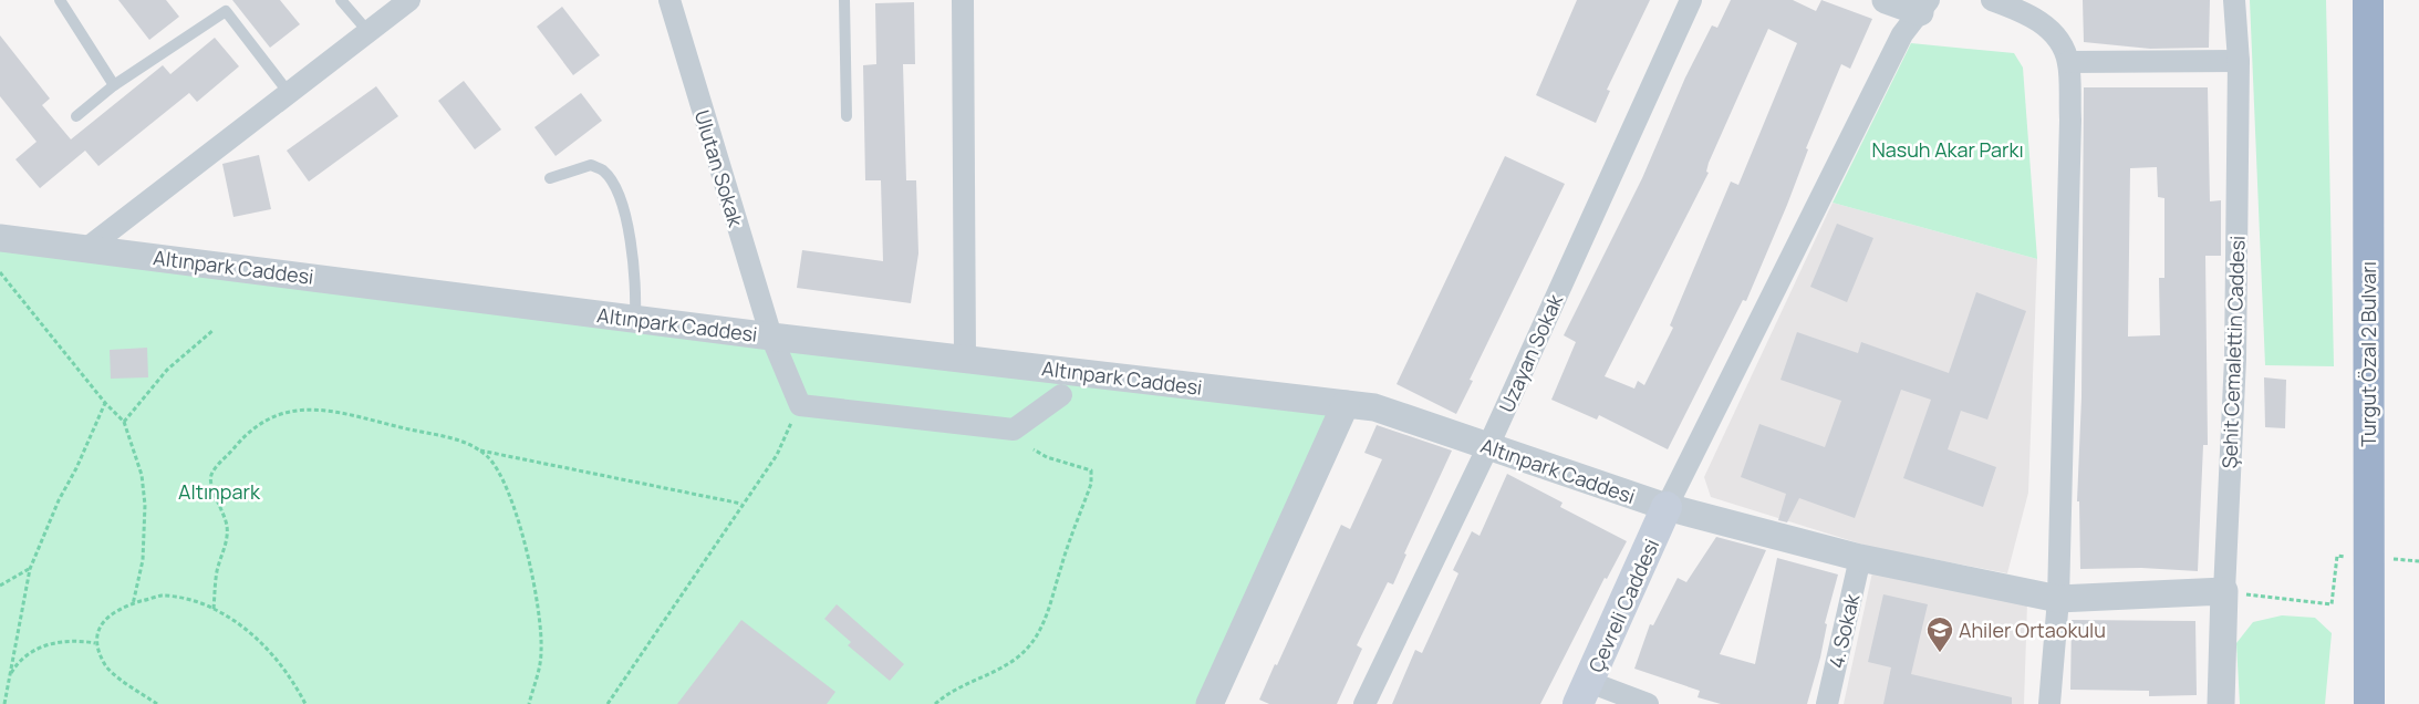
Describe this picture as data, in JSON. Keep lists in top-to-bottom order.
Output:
{
  "streets": {
    "highway": ["Turgut Özal 2 Bulvarı"],
    "main road": ["Çevreli Caddesi"],
    "street": [
      "Ulutan Sokak",
      "Altınpark Caddesi",
      "Şehit Cemalettin Caddesi",
      "Uzayan Sokak",
      "4. Sokak"
    ]
  },
  "crossings": [
    ["Ulutan Sokak", "Altınpark Caddesi"],
    ["Altınpark Caddesi", "Şehit Cemalettin Caddesi"],
    ["Altınpark Caddesi", "Uzayan Sokak"],
    ["Altınpark Caddesi", "Çevreli Caddesi"],
    ["Altınpark Caddesi", "4. Sokak"]
  ],
  "parks": ["Nasuh Akar Parkı", "Altınpark"],
  "places": {
    "school or university": ["Ahiler Ortaokulu"]
  }
}
